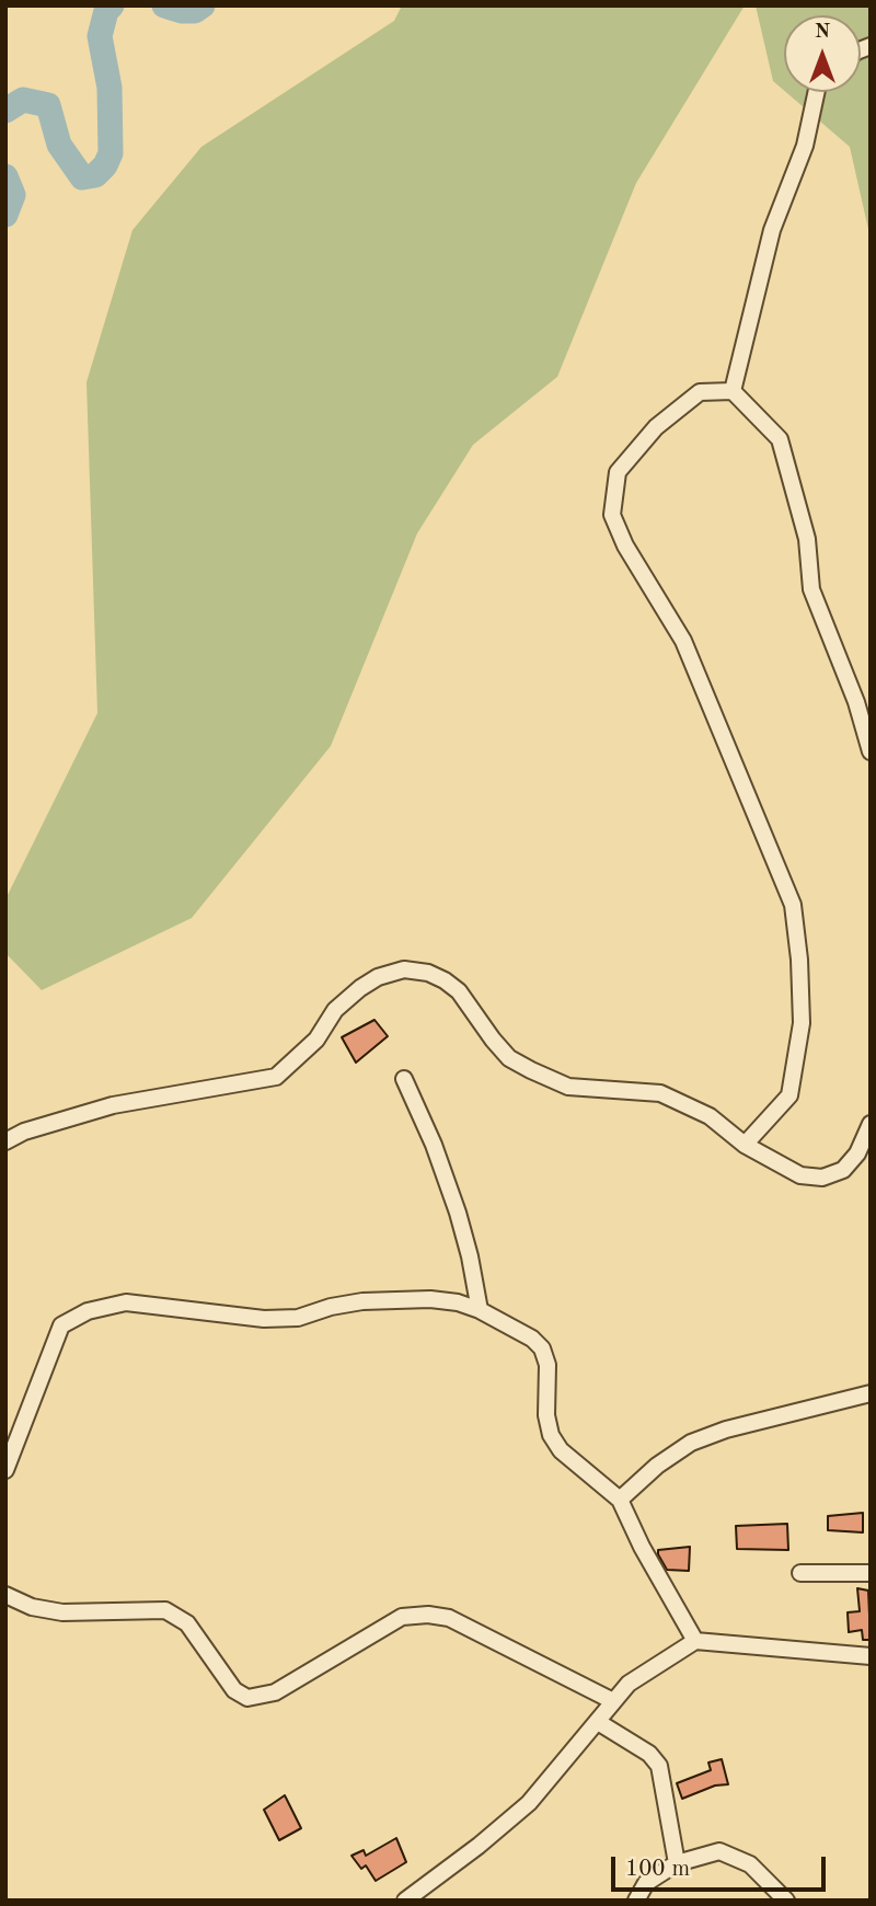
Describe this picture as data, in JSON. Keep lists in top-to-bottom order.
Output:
{
  "scale_bar": "100 m",
  "north": "top"
}
